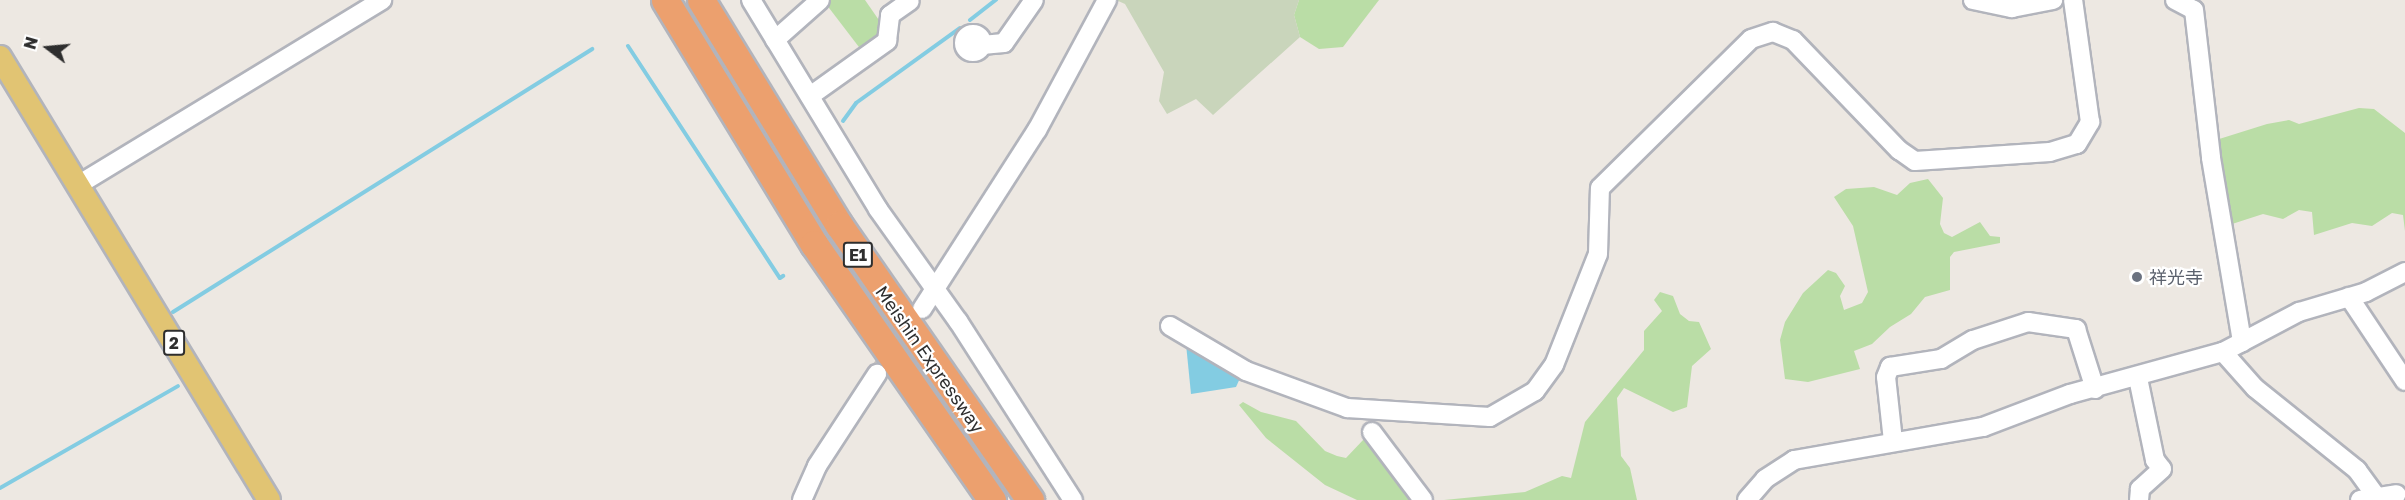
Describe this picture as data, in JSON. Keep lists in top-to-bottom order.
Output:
{
  "streets": {
    "highway": ["E1", "Meishin Expressway"],
    "main road": ["2"]
  },
  "places": ["祥光寺"],
  "north": "left"
}
